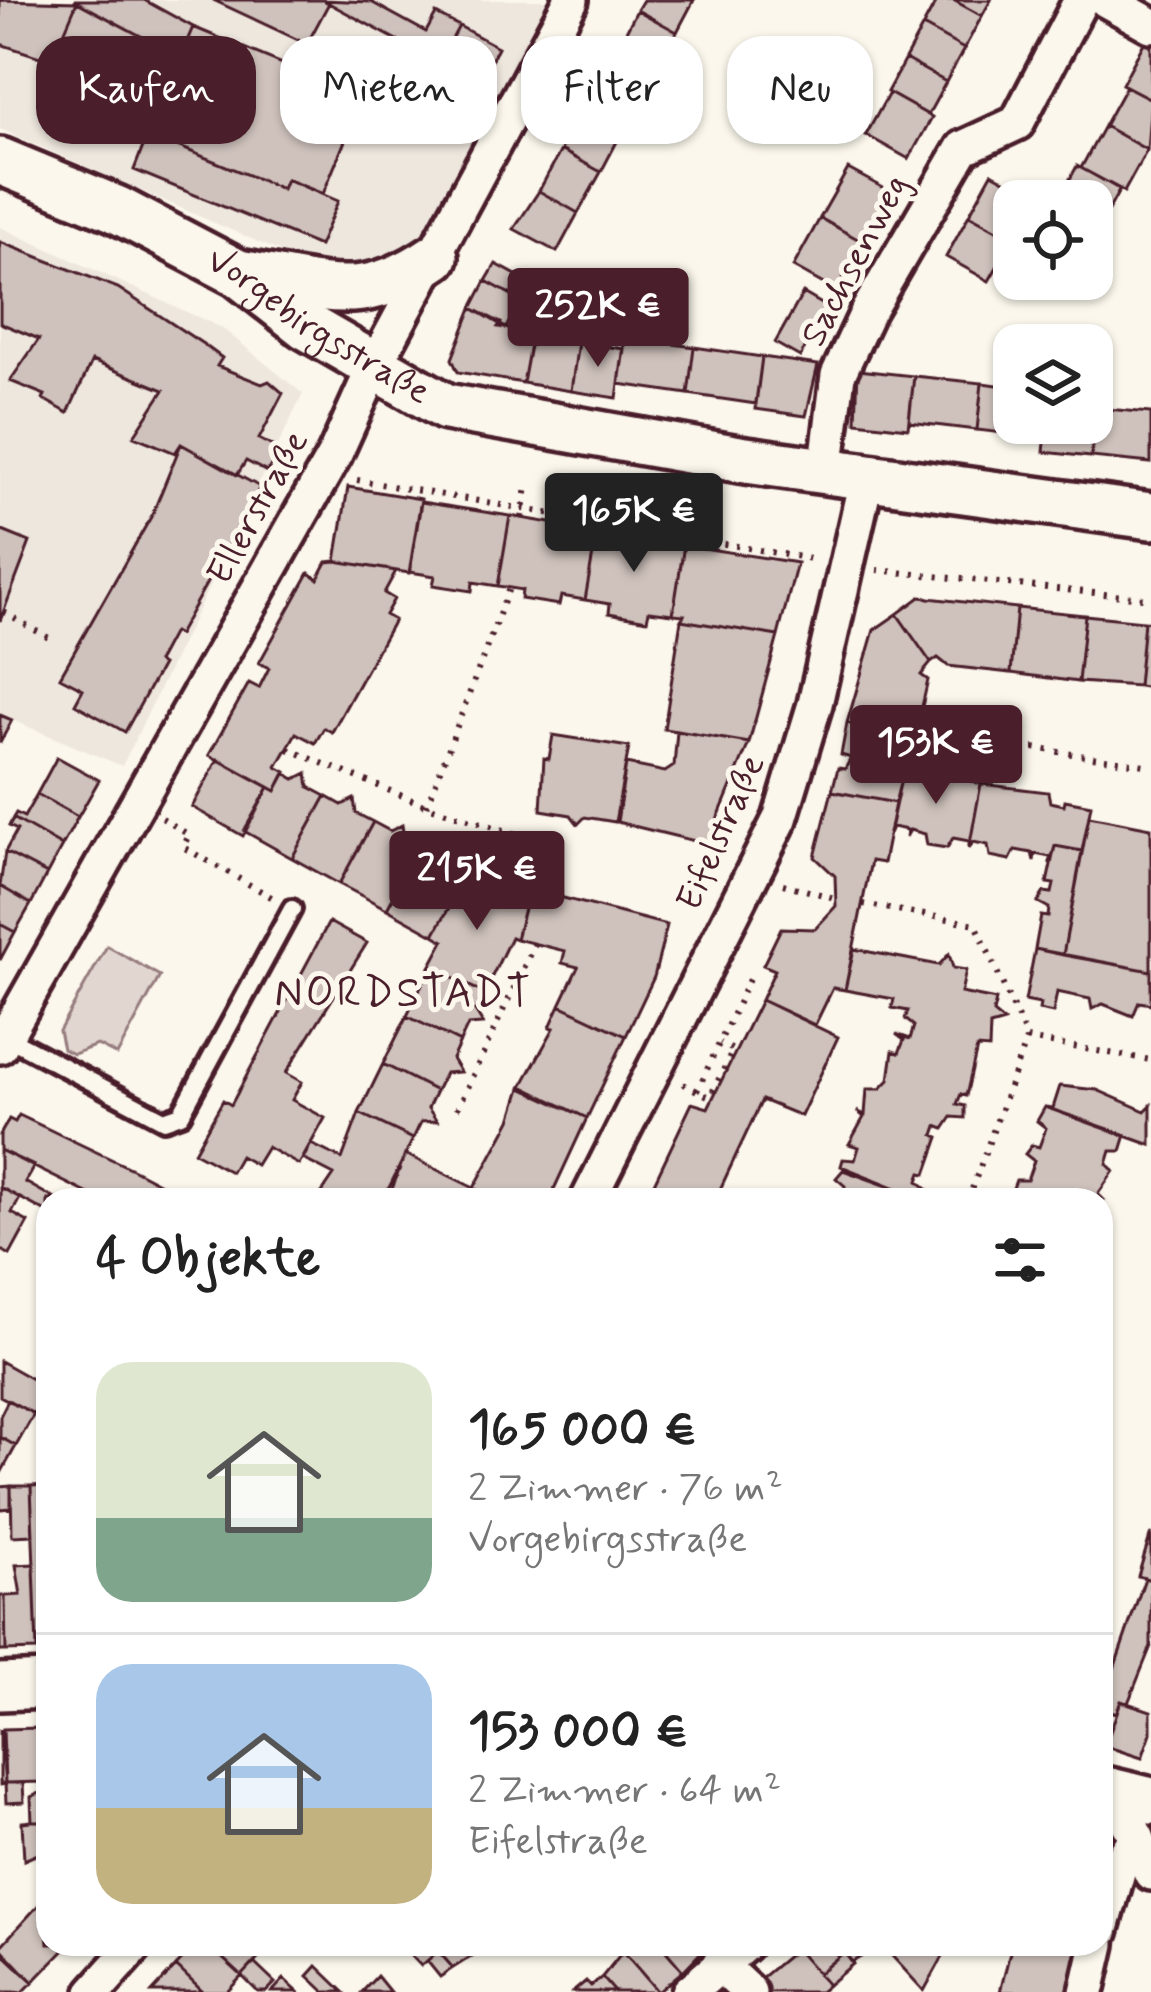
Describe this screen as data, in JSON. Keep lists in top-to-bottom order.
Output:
{
  "streets": {
    "street": [
      "Sachsenweg",
      "Vorgebirgsstraße",
      "Ellerstraße",
      "Eifelstraße"
    ]
  },
  "crossings": [
    ["Sachsenweg", "Vorgebirgsstraße"],
    ["Sachsenweg", "Eifelstraße"],
    ["Vorgebirgsstraße", "Ellerstraße"],
    ["Vorgebirgsstraße", "Eifelstraße"]
  ],
  "districts": ["NORDSTADT"],
  "page": {
    "chip": [
      "Kaufen",
      "Mieten",
      "Filter",
      "Neu"
    ],
    "price": [
      "252K €",
      "165K €",
      "153K €",
      "215K €"
    ],
    "heading": "4 Objekte",
    "list": [
      {
        "name": "165 000 €",
        "note": "2 Zimmer · 76 m² · Vorgebirgsstraße"
      },
      {
        "name": "153 000 €",
        "note": "2 Zimmer · 64 m² · Eifelstraße"
      }
    ]
  }
}
